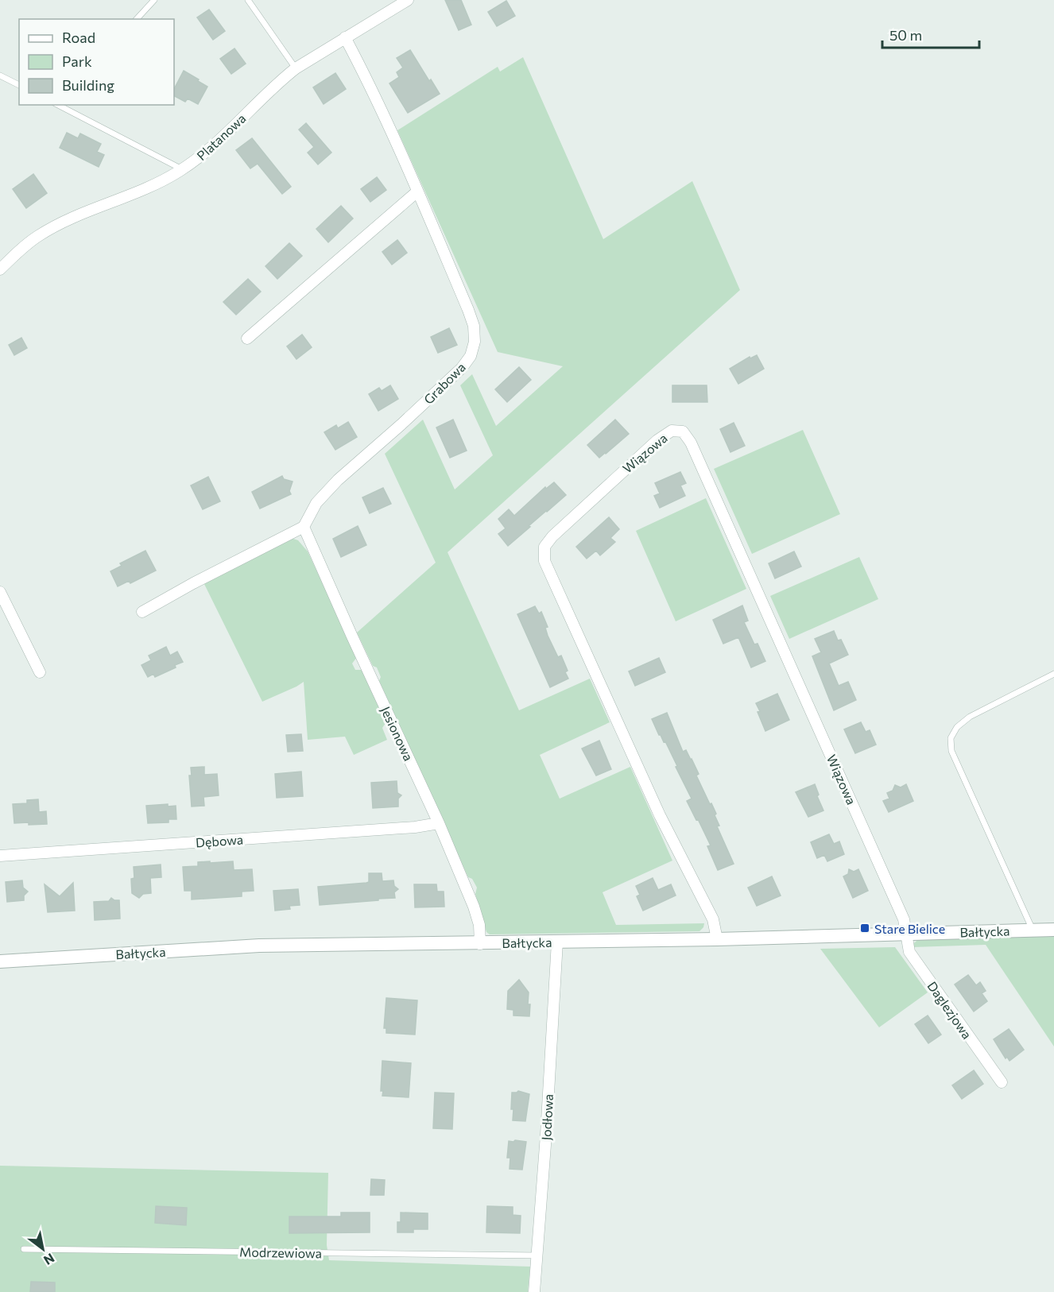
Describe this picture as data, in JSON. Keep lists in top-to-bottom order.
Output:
{
  "streets": {
    "street": [
      "Platanowa",
      "Grabowa",
      "Wiązowa",
      "Jesionowa",
      "Dębowa",
      "Bałtycka",
      "Daglezjowa",
      "Jodłowa"
    ],
    "lane": ["Modrzewiowa"]
  },
  "crossings": [
    ["Platanowa", "Grabowa"],
    ["Grabowa", "Jesionowa"],
    ["Wiązowa", "Bałtycka"],
    ["Wiązowa", "Daglezjowa"],
    ["Jesionowa", "Dębowa"],
    ["Jesionowa", "Bałtycka"],
    ["Bałtycka", "Daglezjowa"],
    ["Bałtycka", "Jodłowa"],
    ["Jodłowa", "Modrzewiowa"]
  ],
  "places": {
    "transit": ["Stare Bielice"]
  },
  "legend": ["Road", "Park", "Building"],
  "scale_bar": "50 m",
  "north": "bottom right"
}
